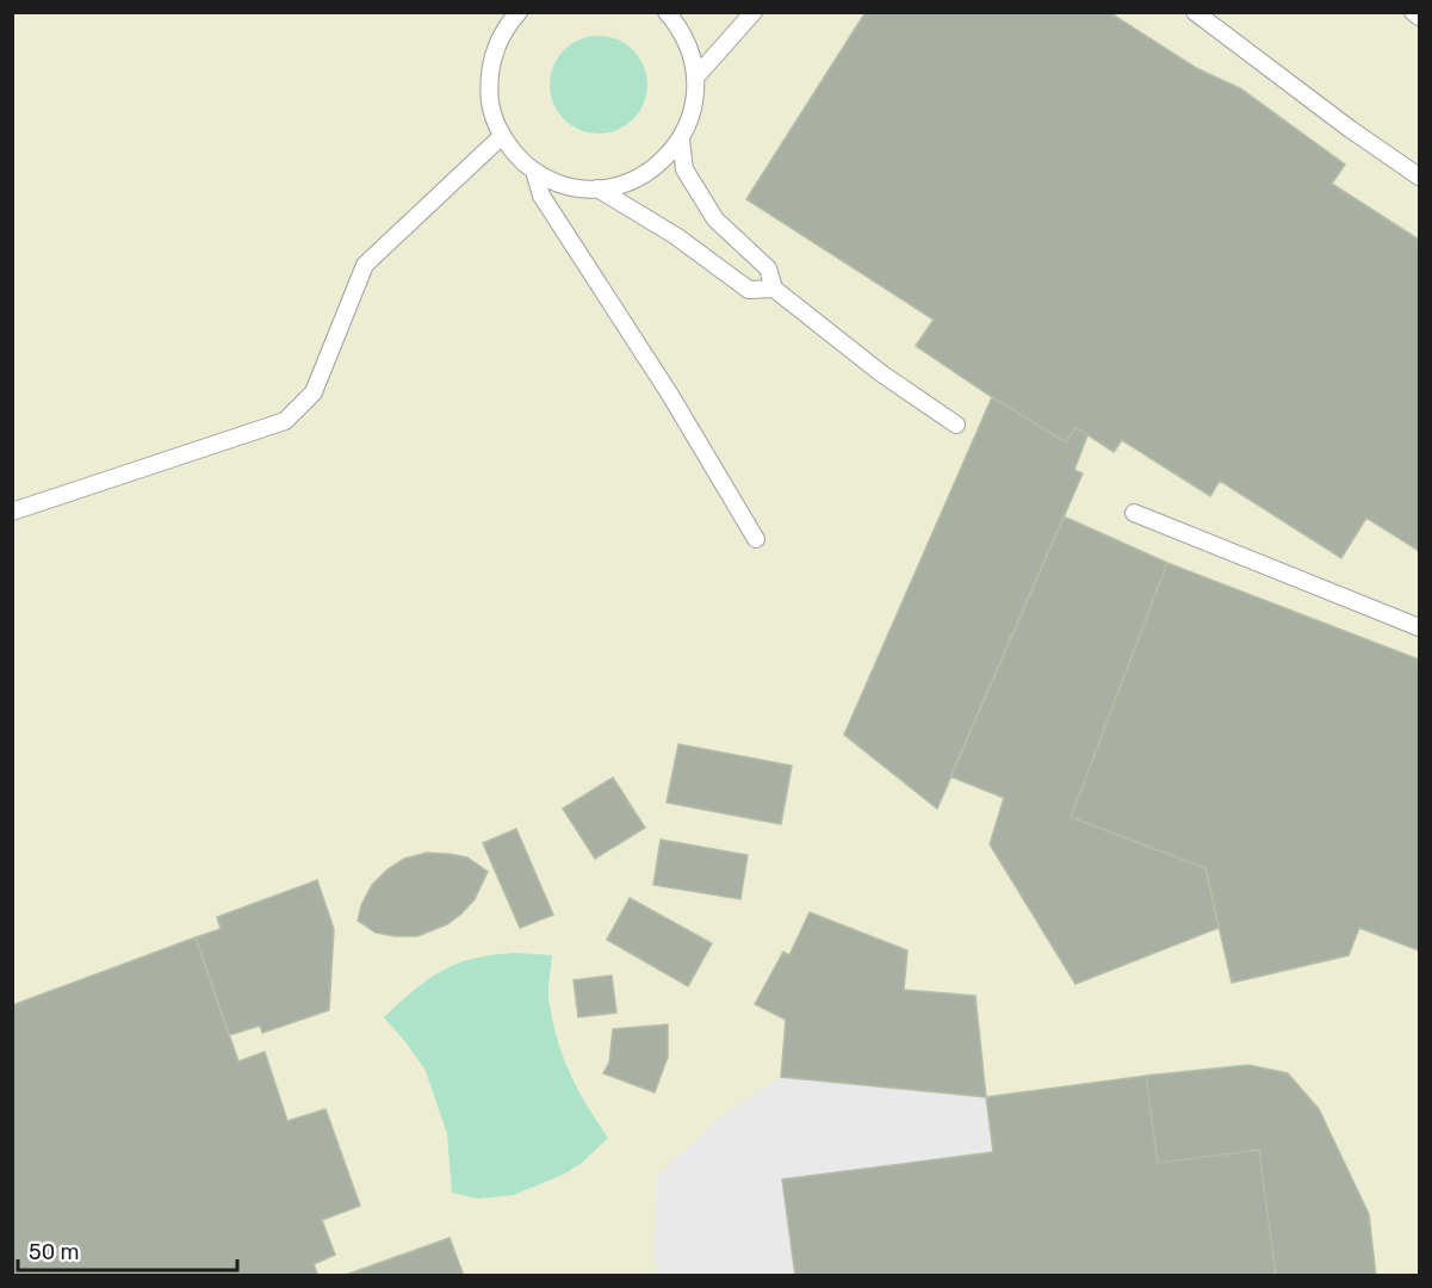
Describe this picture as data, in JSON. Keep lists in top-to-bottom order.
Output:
{
  "scale_bar": "50 m"
}
